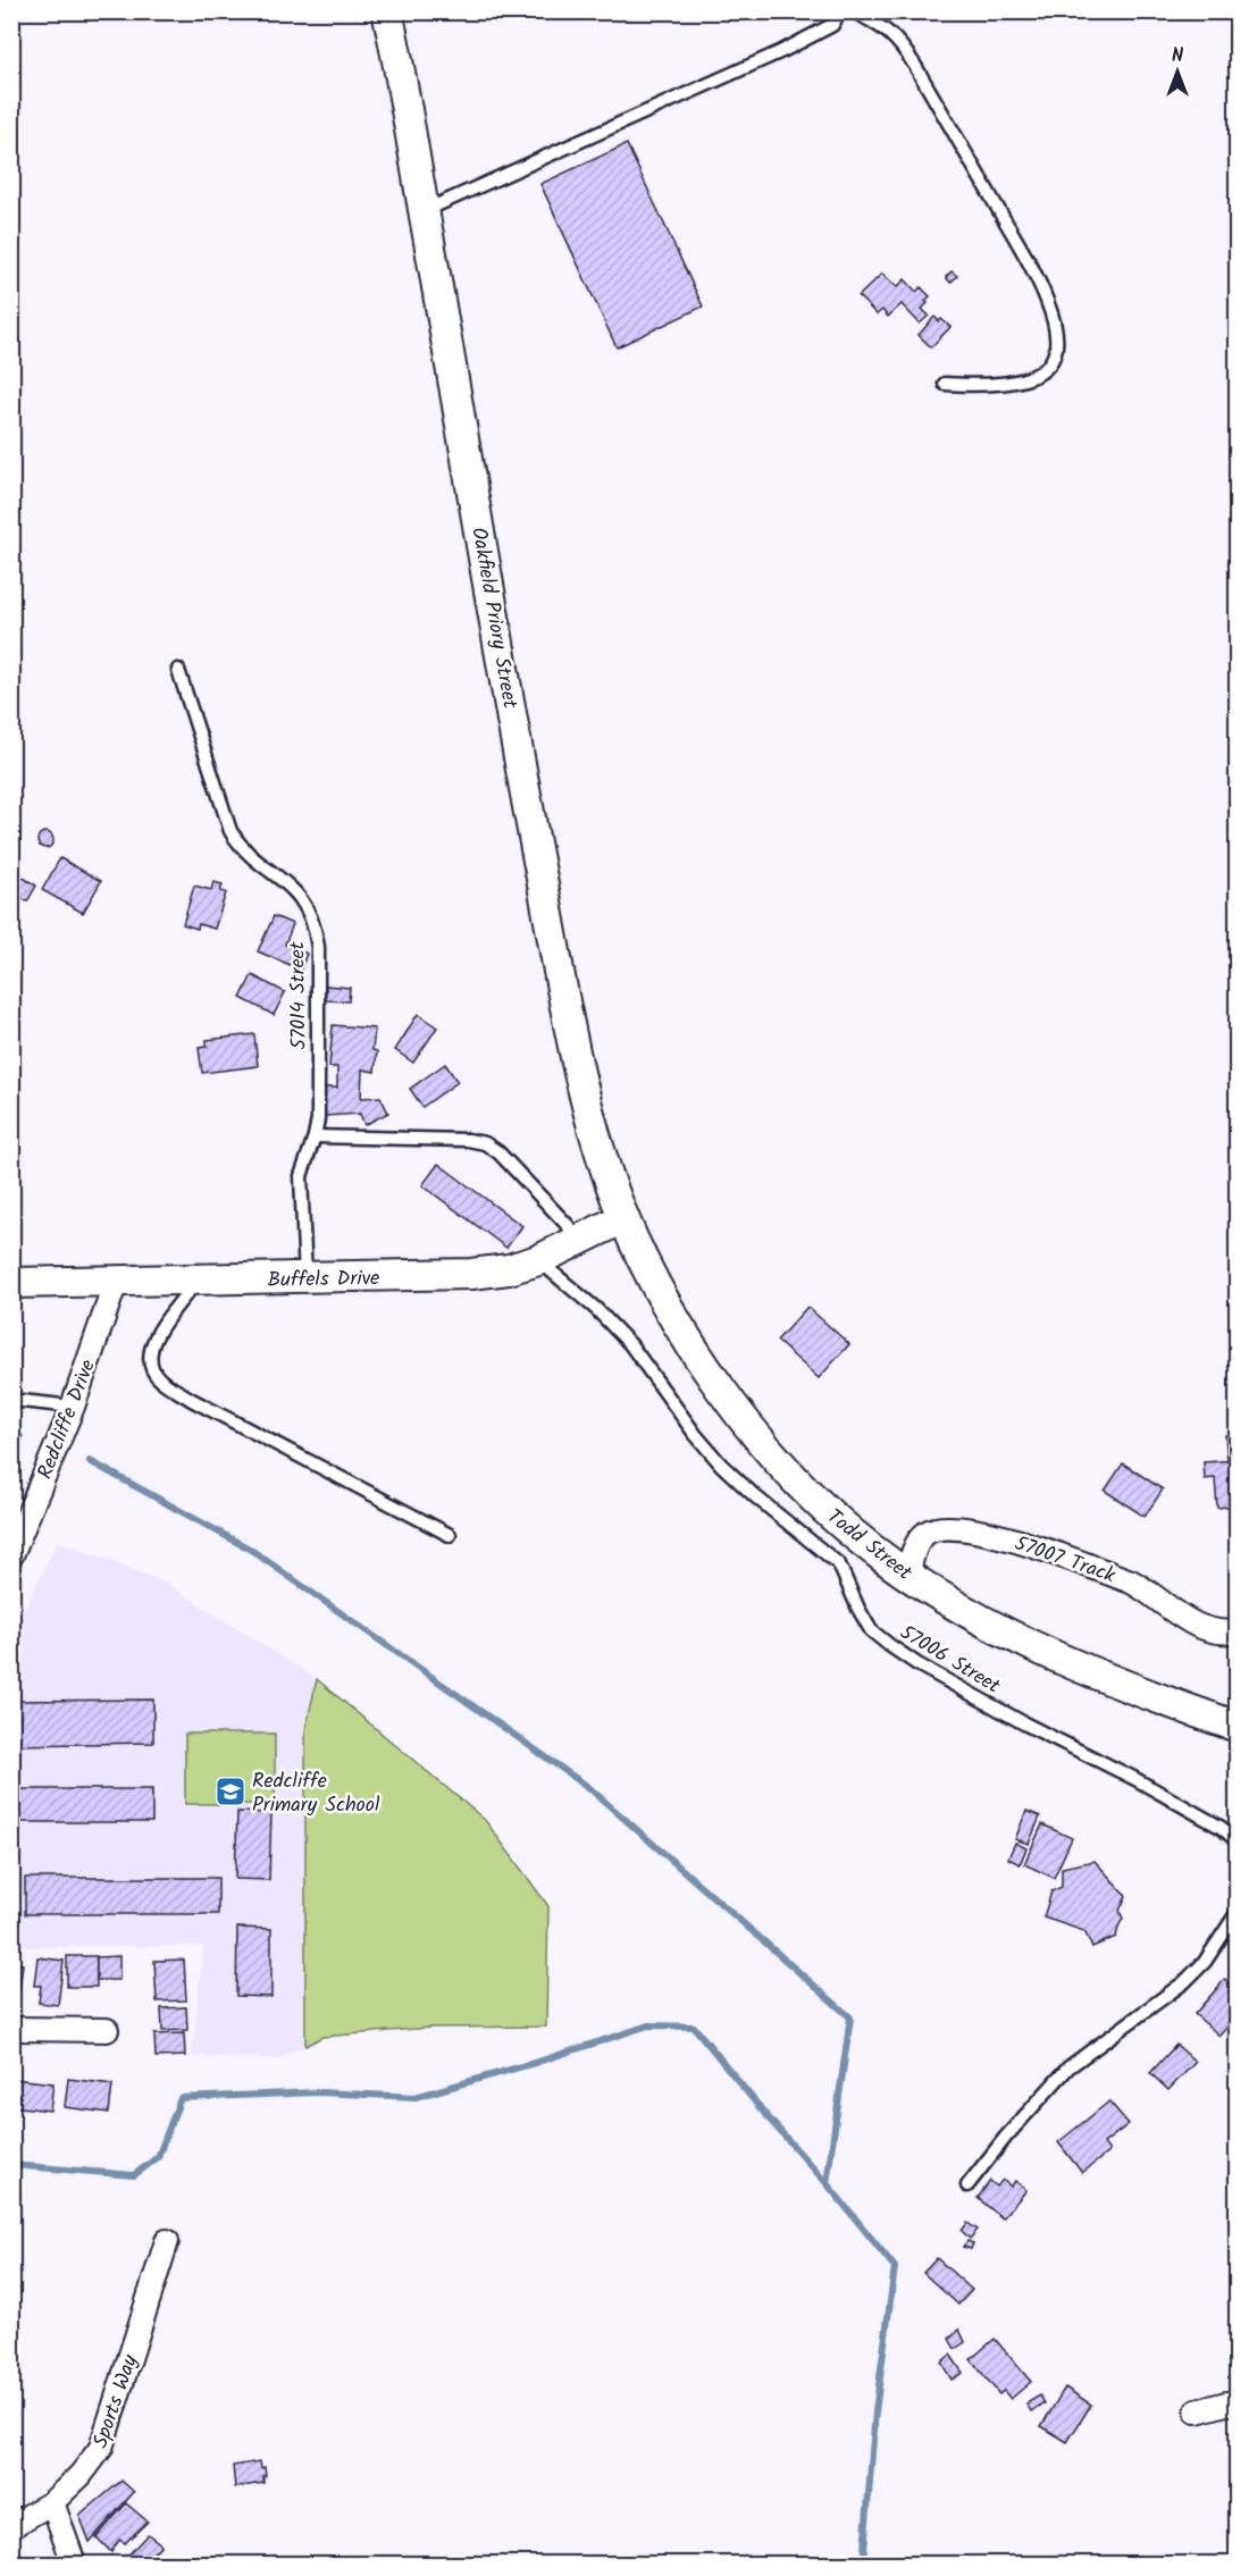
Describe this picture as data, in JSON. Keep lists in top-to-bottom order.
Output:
{
  "streets": {
    "street": [
      "Oakfield Priory Street",
      "Buffels Drive",
      "Redcliffe Drive",
      "Todd Street",
      "57007 Track",
      "Sports Way"
    ],
    "lane": ["57014 Street", "57006 Street"]
  },
  "crossings": [
    ["Oakfield Priory Street", "Buffels Drive"],
    ["Oakfield Priory Street", "Todd Street"],
    ["57014 Street", "Buffels Drive"],
    ["Buffels Drive", "Redcliffe Drive"],
    ["Buffels Drive", "Todd Street"],
    ["Buffels Drive", "57006 Street"],
    ["Todd Street", "57007 Track"]
  ],
  "places": {
    "school or university": ["Redcliffe Primary School"]
  },
  "north": "top"
}
